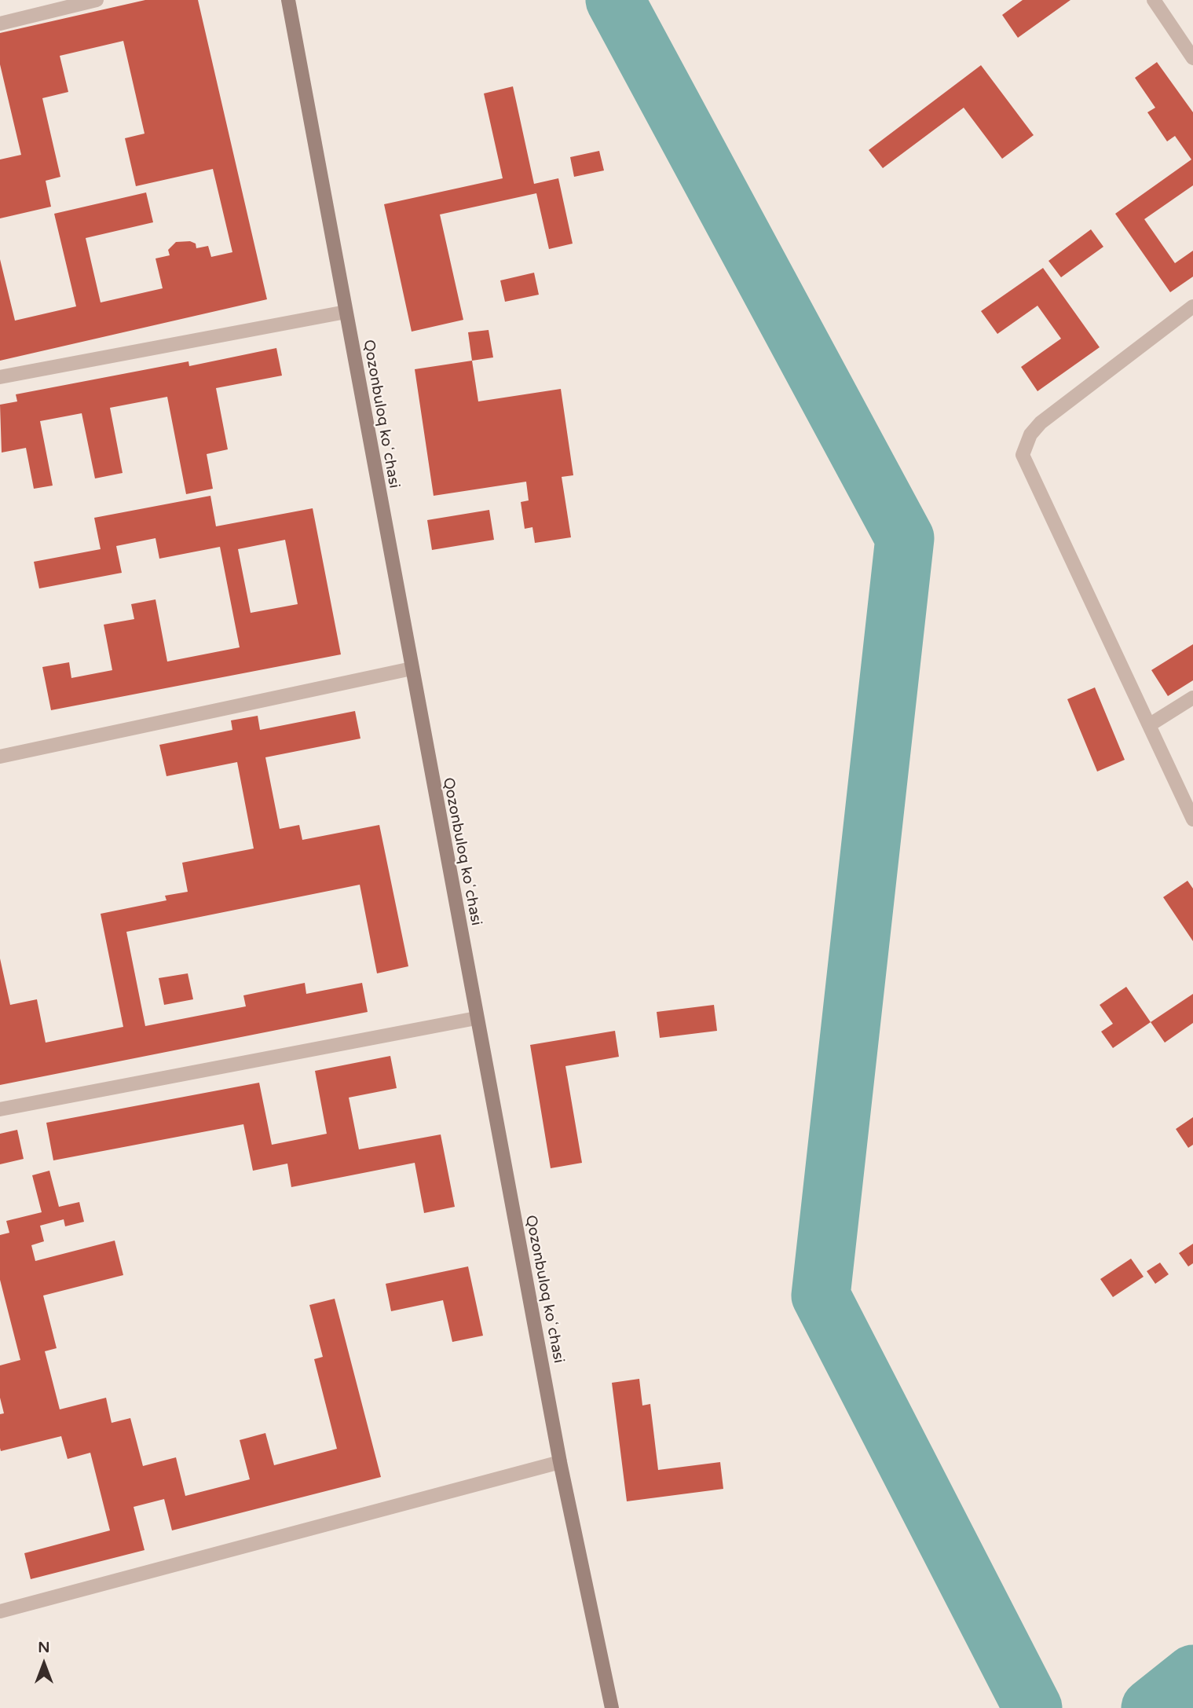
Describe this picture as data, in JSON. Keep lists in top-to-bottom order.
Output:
{
  "streets": {
    "main road": ["Qozonbuloq koʻchasi"]
  },
  "north": "top"
}
